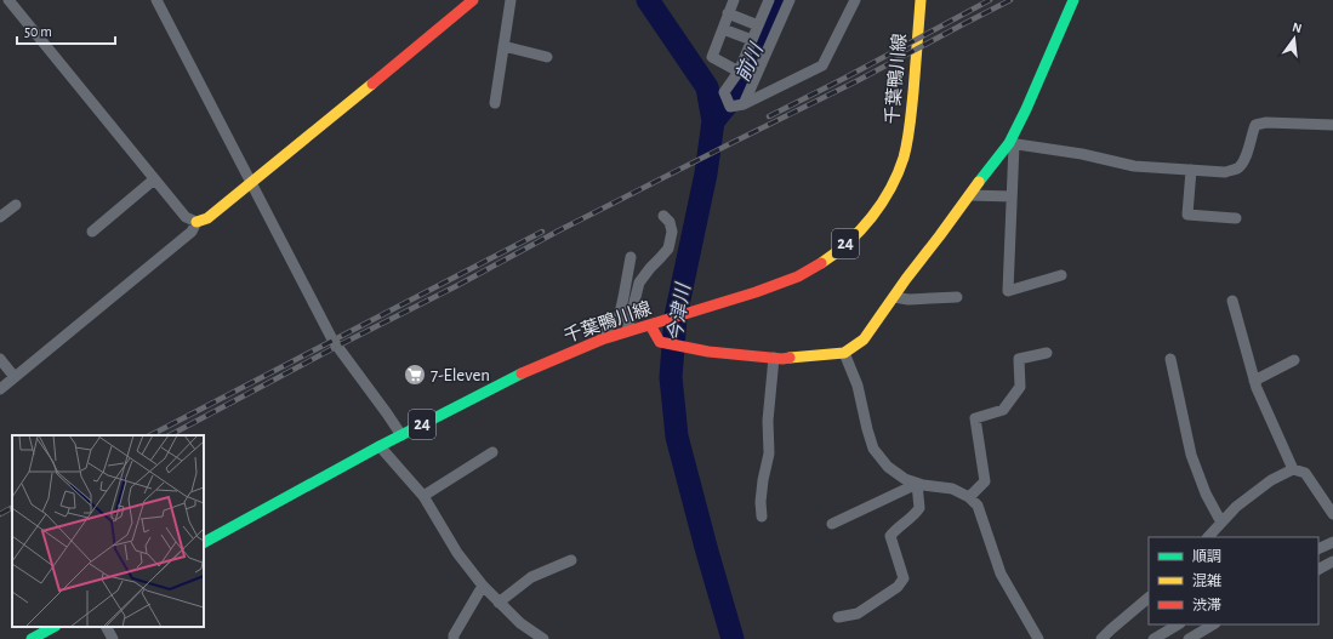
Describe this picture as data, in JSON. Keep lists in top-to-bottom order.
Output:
{
  "streets": {
    "main road": ["千葉鴨川線", "24"]
  },
  "water": ["前川", "今津川"],
  "places": {
    "supermarket": ["7-Eleven"]
  },
  "legend": ["順調", "混雑", "渋滞"],
  "scale_bar": "50 m",
  "north": "top"
}
